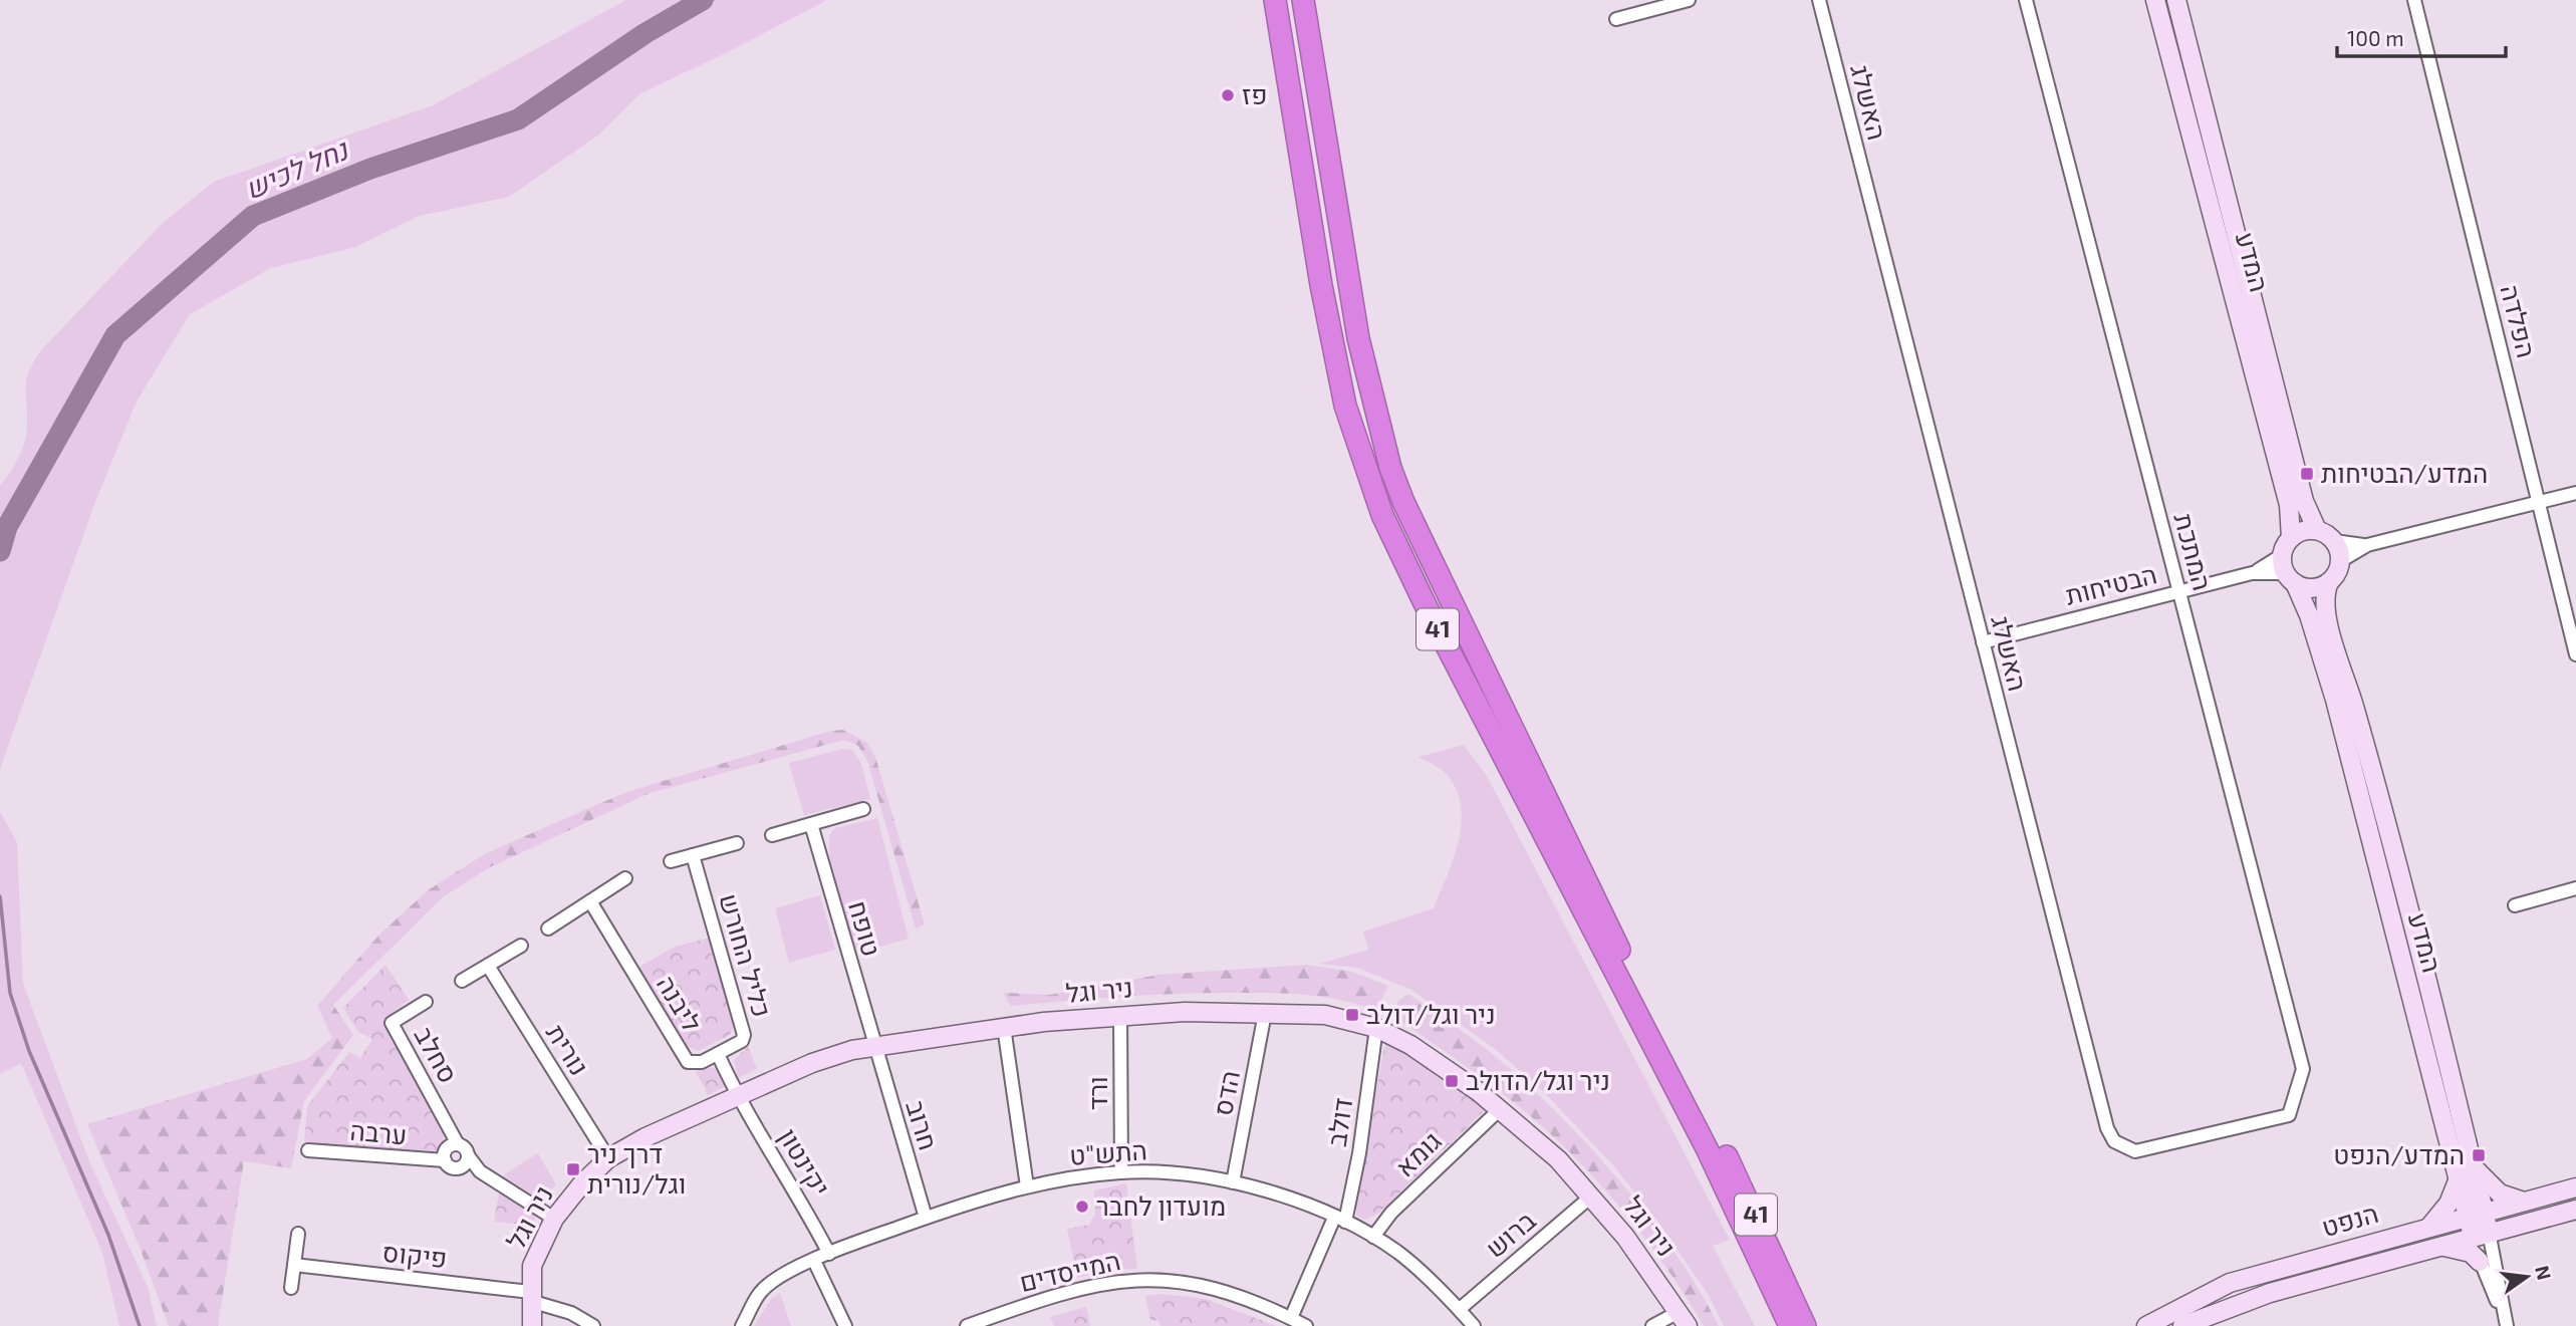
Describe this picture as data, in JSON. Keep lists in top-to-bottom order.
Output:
{
  "streets": {
    "highway": ["41"],
    "street": [
      "האשלג",
      "המדע",
      "הפלדה",
      "המתכת",
      "הבטיחות",
      "טופח",
      "כליל החורש",
      "ניר וגל",
      "ליבנה",
      "נורית",
      "סחלב",
      "ורד",
      "הדס",
      "דולב",
      "חרוב",
      "ערבה",
      "התש\"ט",
      "גומא",
      "יקינטון",
      "הנפט",
      "ברוש",
      "פיקוס",
      "המייסדים"
    ]
  },
  "crossings": [
    ["האשלג", "המתכת"],
    ["האשלג", "הבטיחות"],
    ["המדע", "הבטיחות"],
    ["המדע", "הנפט"],
    ["המתכת", "הבטיחות"],
    ["טופח", "ניר וגל"],
    ["טופח", "חרוב"],
    ["כליל החורש", "ליבנה"],
    ["ניר וגל", "ליבנה"],
    ["ניר וגל", "נורית"],
    ["ניר וגל", "ורד"],
    ["ניר וגל", "הדס"],
    ["ניר וגל", "דולב"],
    ["ניר וגל", "חרוב"],
    ["ניר וגל", "גומא"],
    ["ניר וגל", "יקינטון"],
    ["ניר וגל", "ברוש"],
    ["ניר וגל", "פיקוס"],
    ["ליבנה", "יקינטון"],
    ["סחלב", "ערבה"],
    ["ורד", "התש\"ט"],
    ["הדס", "התש\"ט"],
    ["דולב", "התש\"ט"],
    ["דולב", "המייסדים"],
    ["חרוב", "התש\"ט"],
    ["התש\"ט", "גומא"],
    ["התש\"ט", "יקינטון"],
    ["התש\"ט", "ברוש"]
  ],
  "water": ["נחל לכיש"],
  "places": {
    "other": ["פז", "מועדון לחבר"],
    "transit": [
      "המדע/הבטיחות",
      "ניר וגל/דולב",
      "ניר וגל/הדולב",
      "המדע/הנפט",
      "דרך ניר וגל/נורית"
    ]
  },
  "scale_bar": "100 m",
  "north": "right"
}
